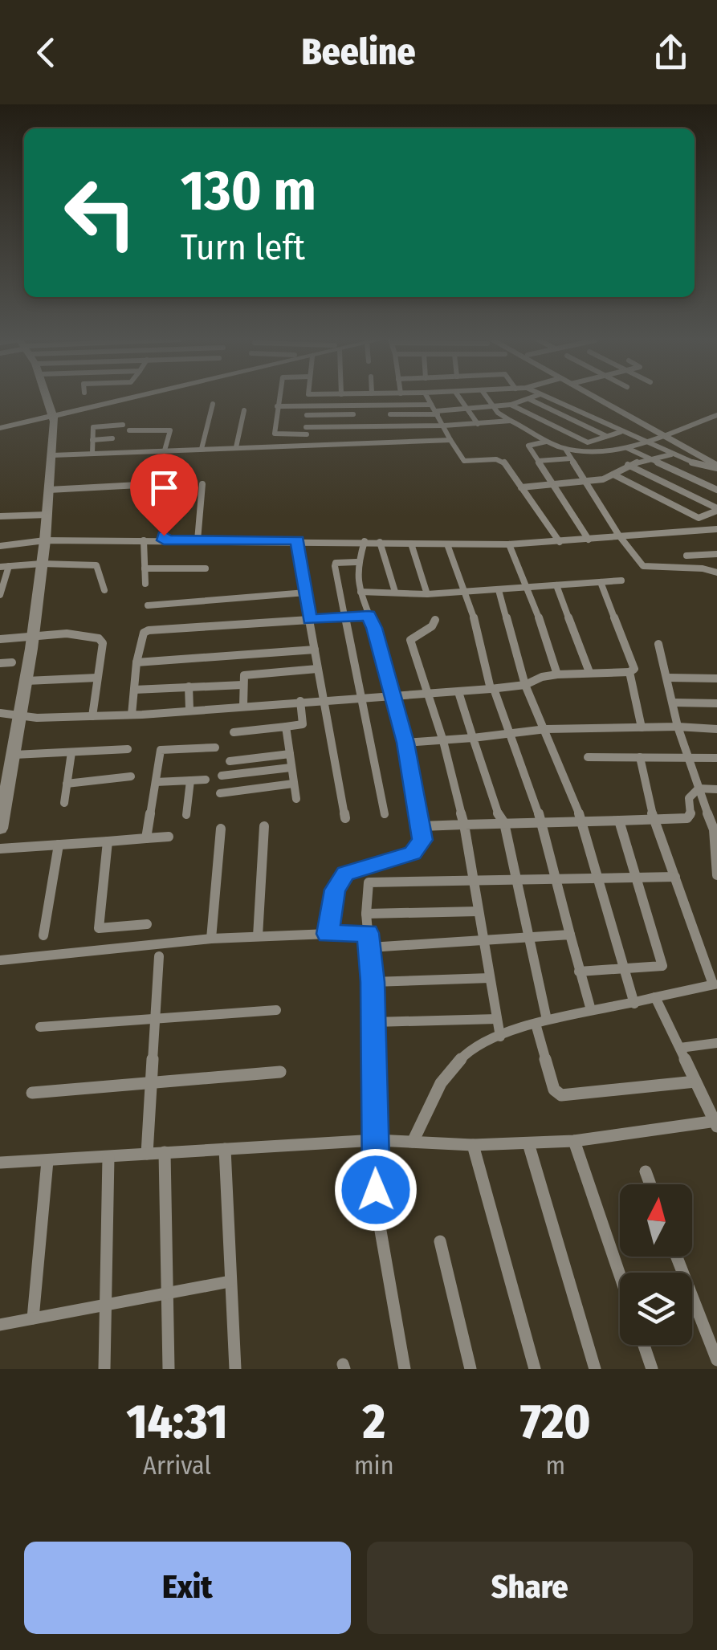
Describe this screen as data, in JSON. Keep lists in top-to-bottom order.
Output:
{
  "north": "top",
  "page": {
    "header": "Beeline",
    "turn": ["130 m", "Turn left"],
    "eta": [
      "14:31",
      "Arrival",
      "2",
      "min",
      "720",
      "m"
    ],
    "buttons": ["Exit", "Share"]
  }
}
